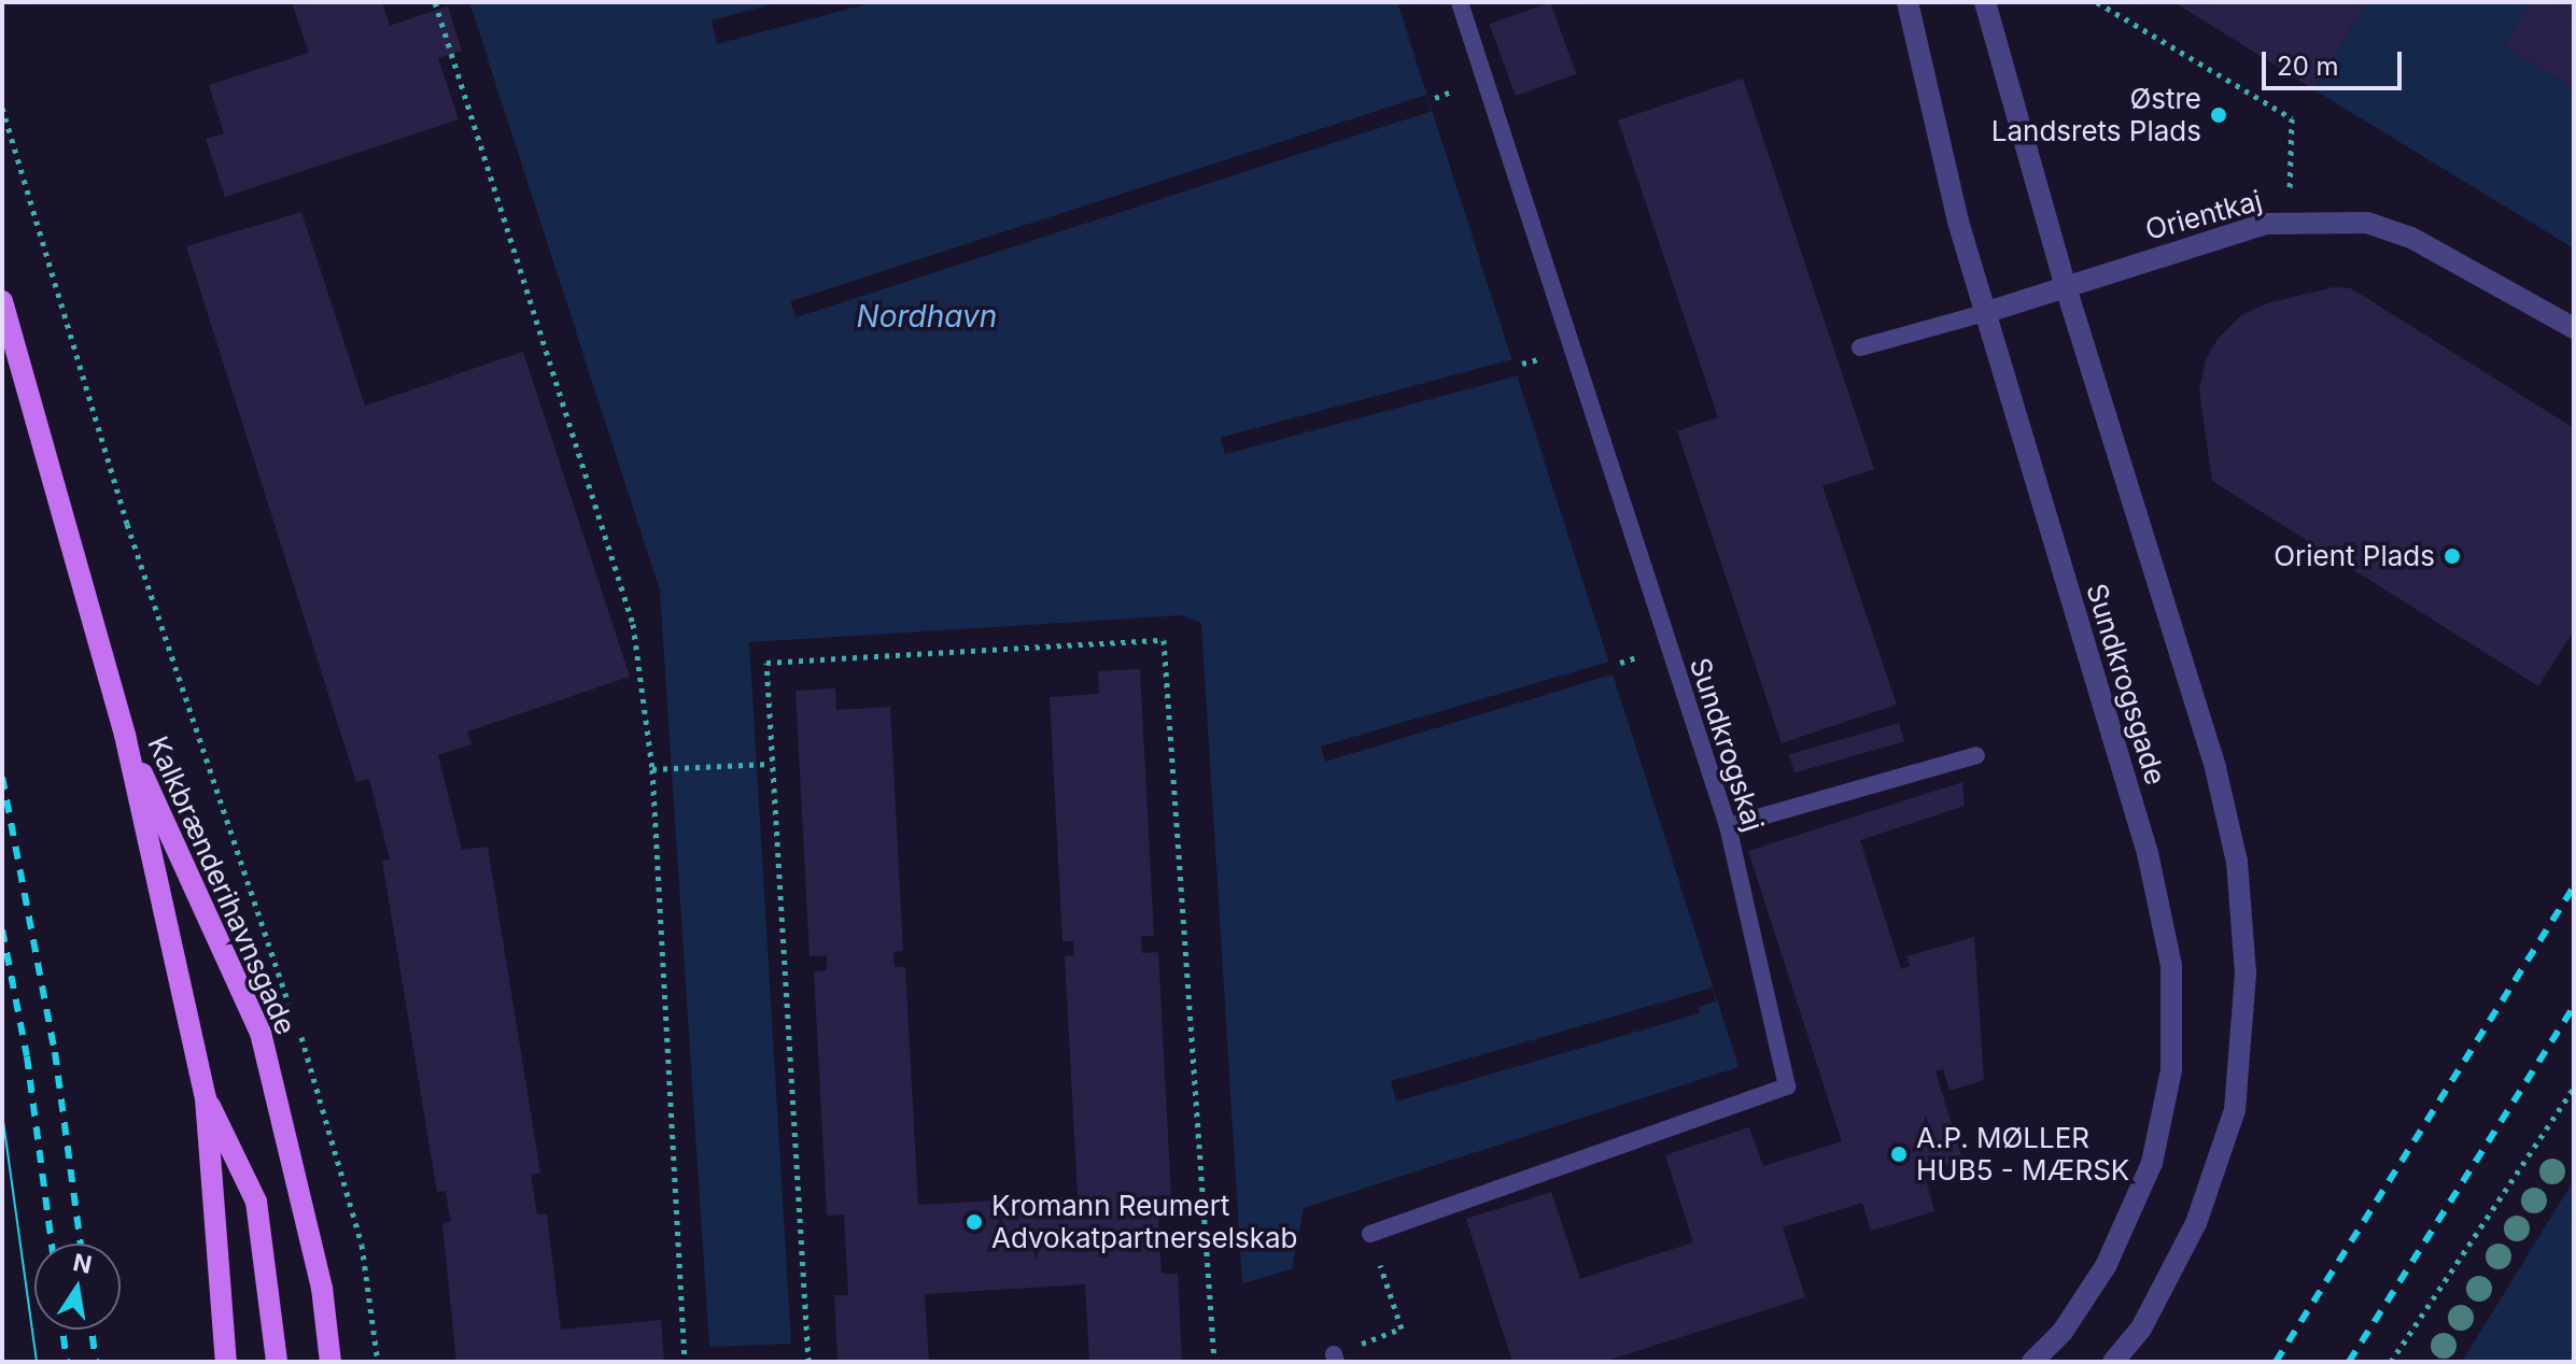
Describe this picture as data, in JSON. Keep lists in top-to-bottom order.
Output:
{
  "streets": {
    "main road": ["Kalkbrænderihavnsgade"],
    "street": ["Orientkaj", "Sundkrogsgade"],
    "lane": ["Sundkrogskaj"]
  },
  "crossings": [
    ["Orientkaj", "Sundkrogsgade"]
  ],
  "water": ["Nordhavn"],
  "places": [
    "Østre Landsrets Plads",
    "Orient Plads",
    "A.P. MØLLER HUB5 - MÆRSK",
    "Kromann Reumert Advokatpartnerselskab"
  ],
  "scale_bar": "20 m",
  "north": "top"
}
